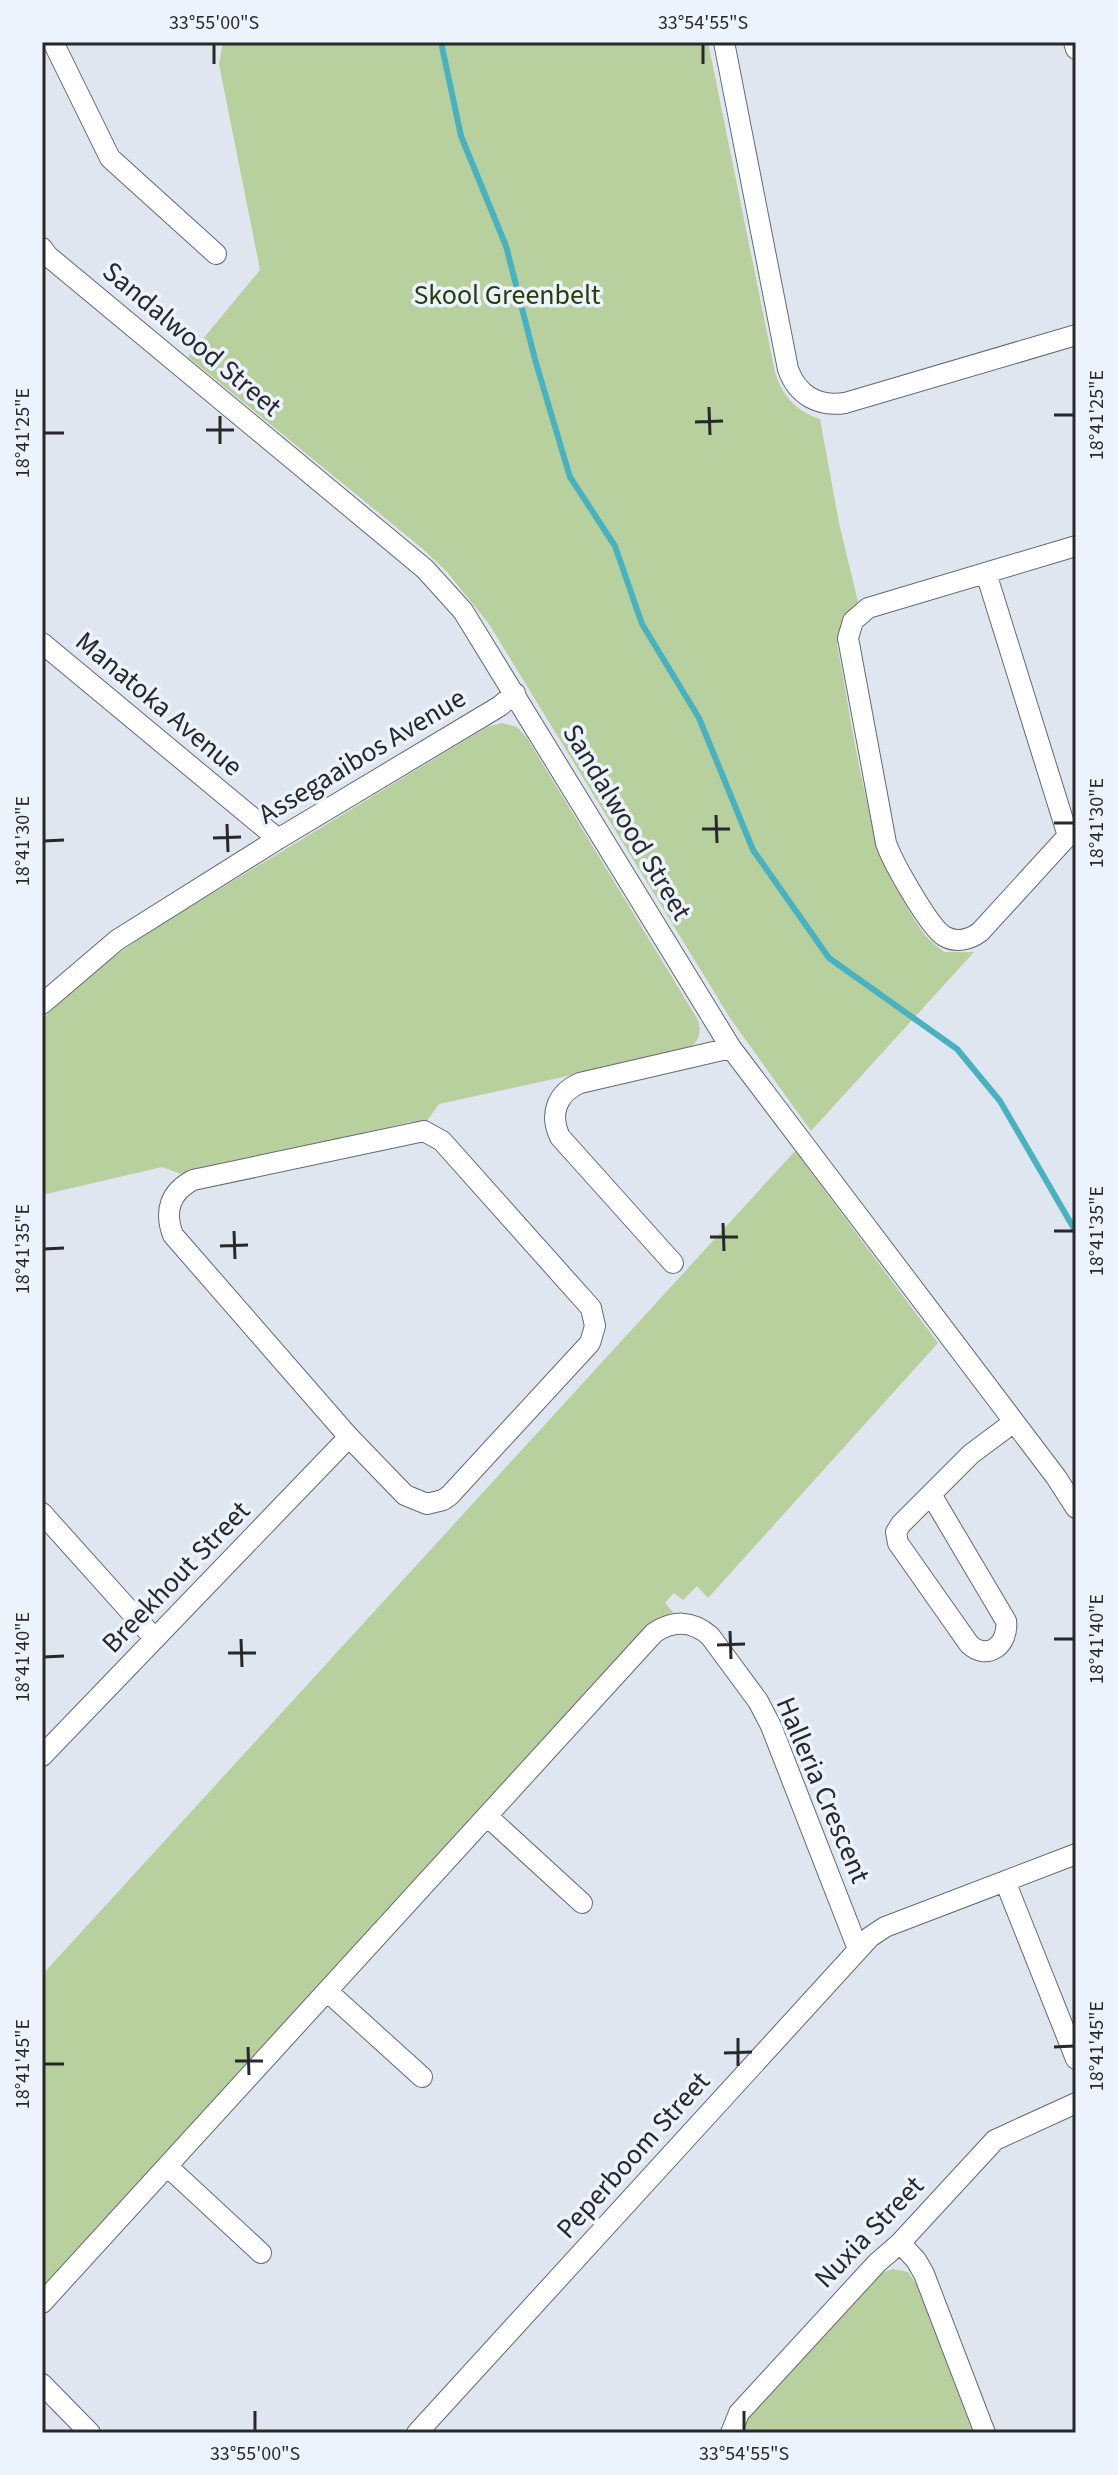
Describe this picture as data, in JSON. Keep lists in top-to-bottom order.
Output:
{
  "streets": {
    "street": [
      "Sandalwood Street",
      "Manatoka Avenue",
      "Assegaaibos Avenue",
      "Breekhout Street",
      "Halleria Crescent",
      "Peperboom Street",
      "Nuxia Street"
    ]
  },
  "crossings": [
    ["Sandalwood Street", "Assegaaibos Avenue"],
    ["Manatoka Avenue", "Assegaaibos Avenue"],
    ["Halleria Crescent", "Peperboom Street"]
  ],
  "parks": ["Skool Greenbelt"],
  "coordinates": [
    "33°55'00\"S",
    "33°54'55\"S",
    "18°41'25\"E",
    "18°41'30\"E",
    "18°41'35\"E",
    "18°41'40\"E",
    "18°41'45\"E"
  ]
}
